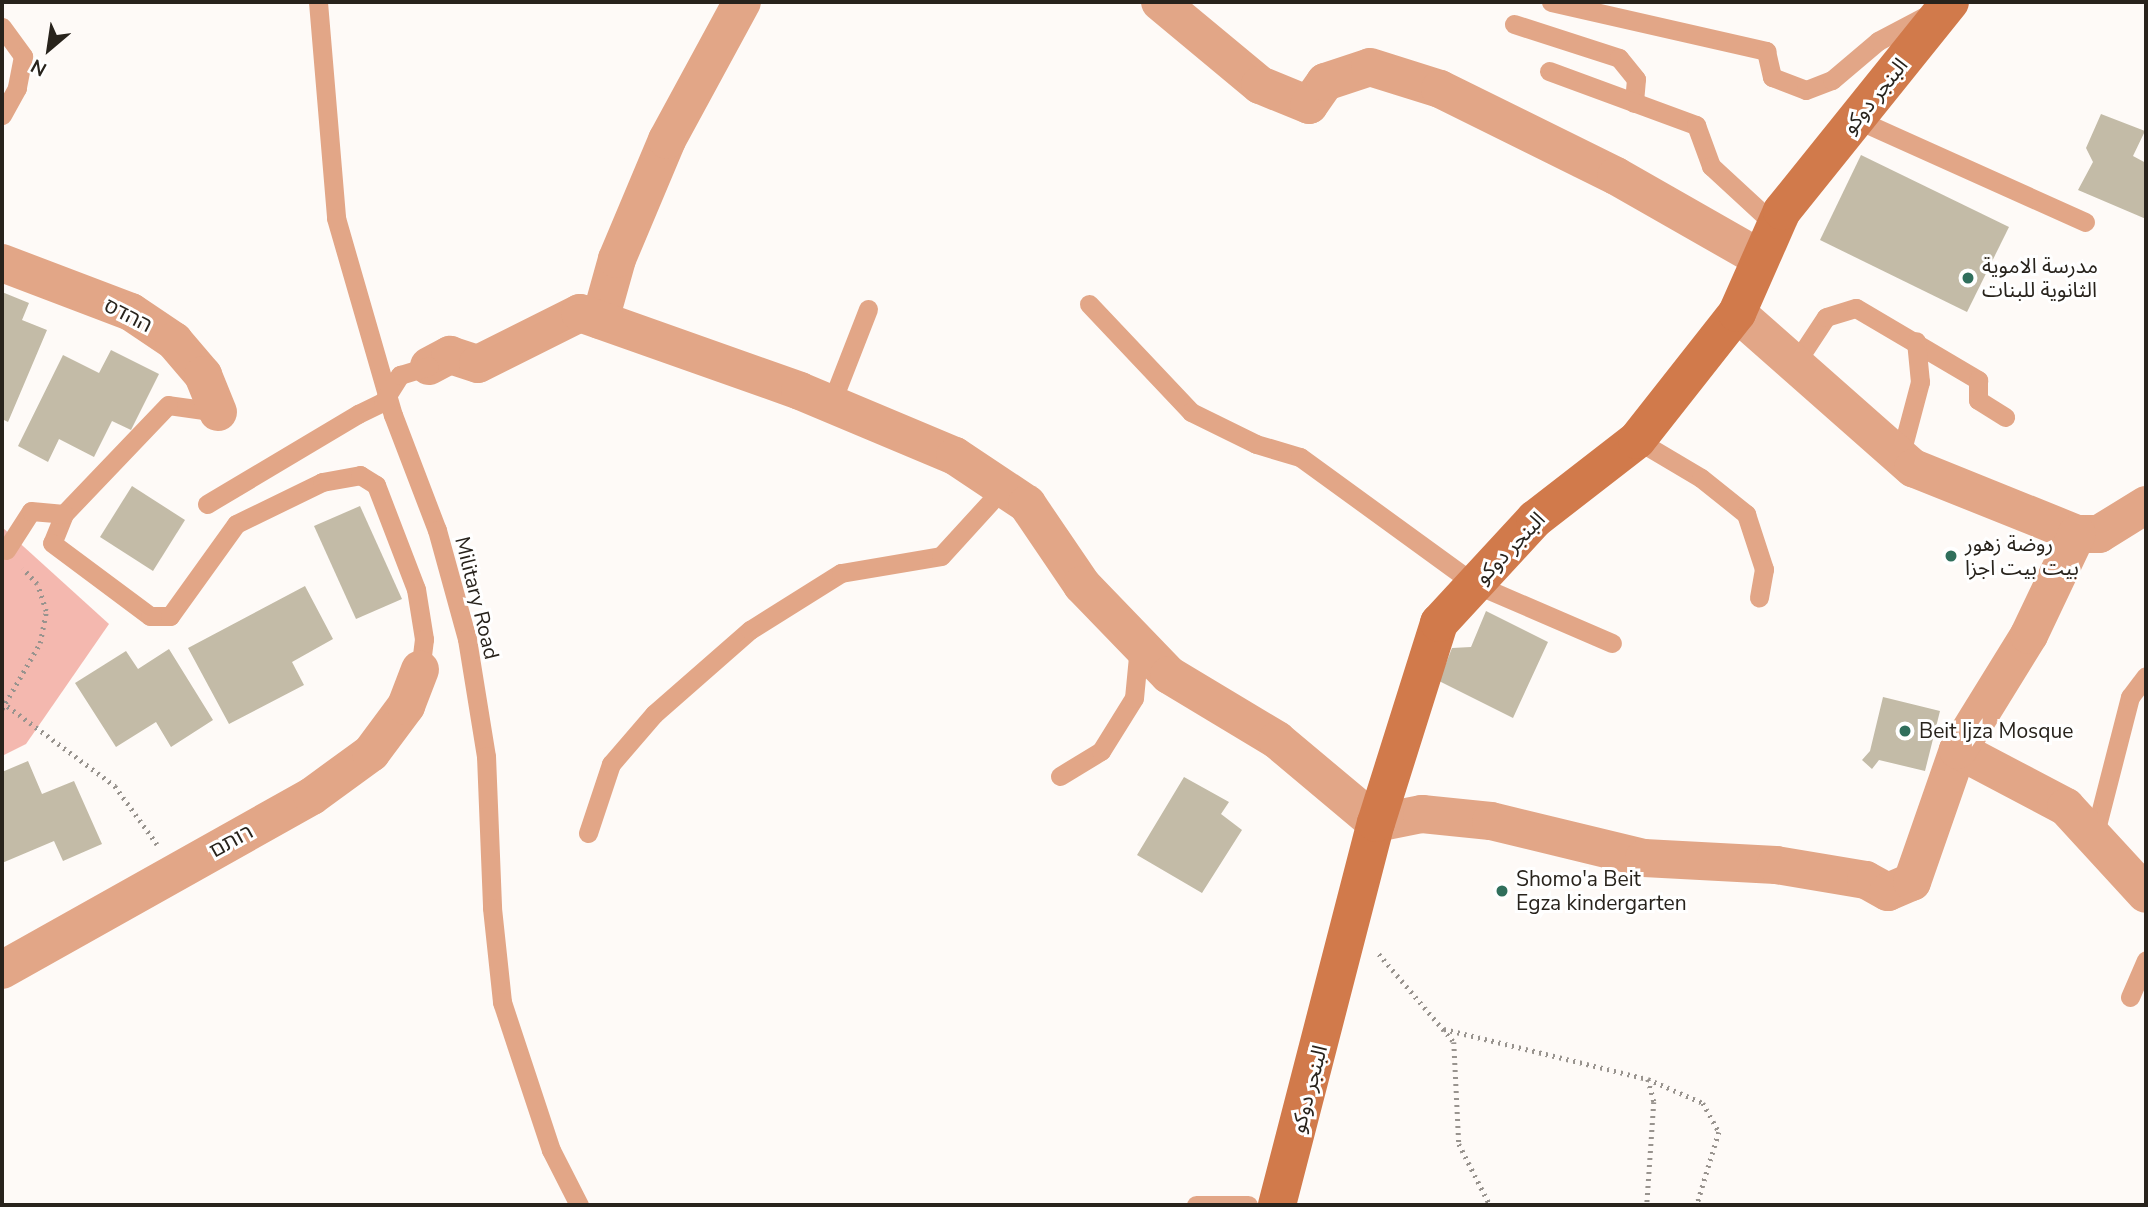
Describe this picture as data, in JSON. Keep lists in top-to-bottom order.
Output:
{
  "streets": {
    "street": ["البنجر دوكو", "ההדס", "רותם"],
    "lane": ["Military Road"]
  },
  "places": [
    "مدرسة الاموية الثانوية للبنات",
    "روضة زهور بيت بيت اجزا",
    "Beit Ijza Mosque",
    "Shomo'a Beit Egza kindergarten"
  ],
  "north": "bottom left"
}
